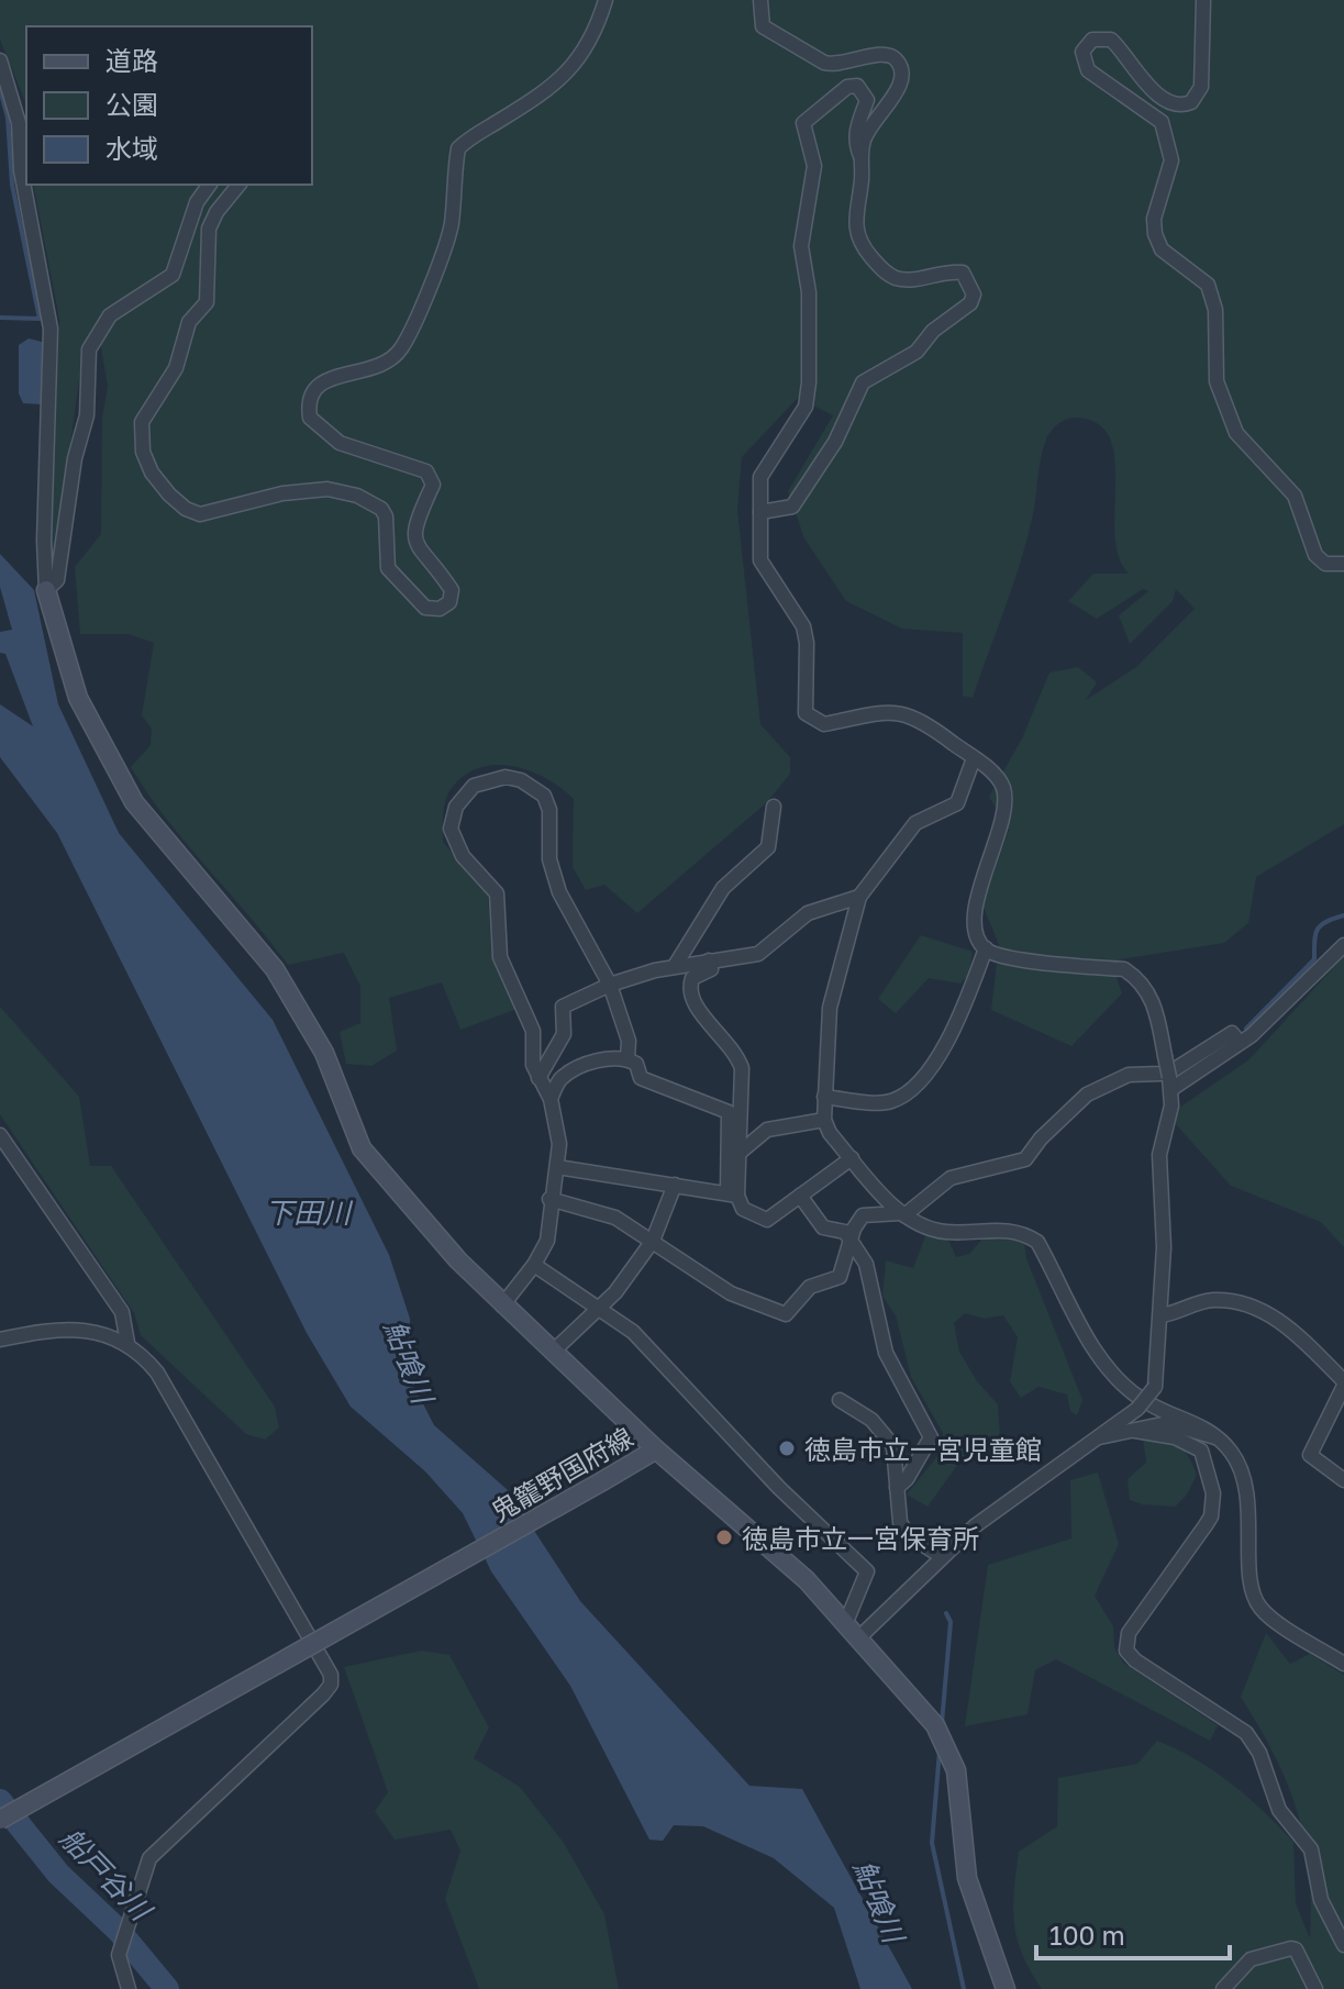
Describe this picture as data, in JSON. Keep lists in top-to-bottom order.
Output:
{
  "streets": {
    "main road": ["鬼籠野国府線"]
  },
  "water": ["下田川", "鮎喰川", "船戸谷川"],
  "places": ["徳島市立一宮児童館", "徳島市立一宮保育所"],
  "legend": ["道路", "公園", "水域"],
  "scale_bar": "100 m"
}
